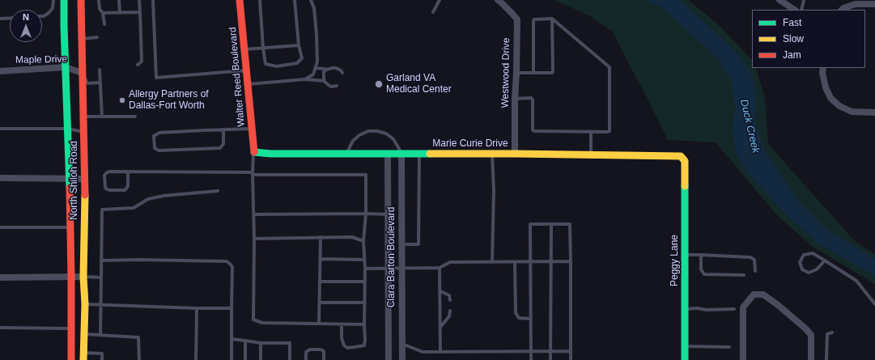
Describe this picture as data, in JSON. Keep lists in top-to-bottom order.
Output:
{
  "streets": {
    "street": [
      "Maple Drive",
      "Westwood Drive",
      "Walter Reed Boulevard",
      "Marie Curie Drive",
      "North Shiloh Road",
      "Clara Barton Boulevard",
      "Peggy Lane"
    ]
  },
  "crossings": [
    ["Maple Drive", "North Shiloh Road"],
    ["Westwood Drive", "Marie Curie Drive"],
    ["Walter Reed Boulevard", "Marie Curie Drive"],
    ["Marie Curie Drive", "Clara Barton Boulevard"],
    ["Marie Curie Drive", "Peggy Lane"]
  ],
  "water": ["Duck Creek"],
  "places": ["Garland VA Medical Center", "Allergy Partners of Dallas-Fort Worth"],
  "legend": ["Fast", "Slow", "Jam"],
  "north": "top"
}
